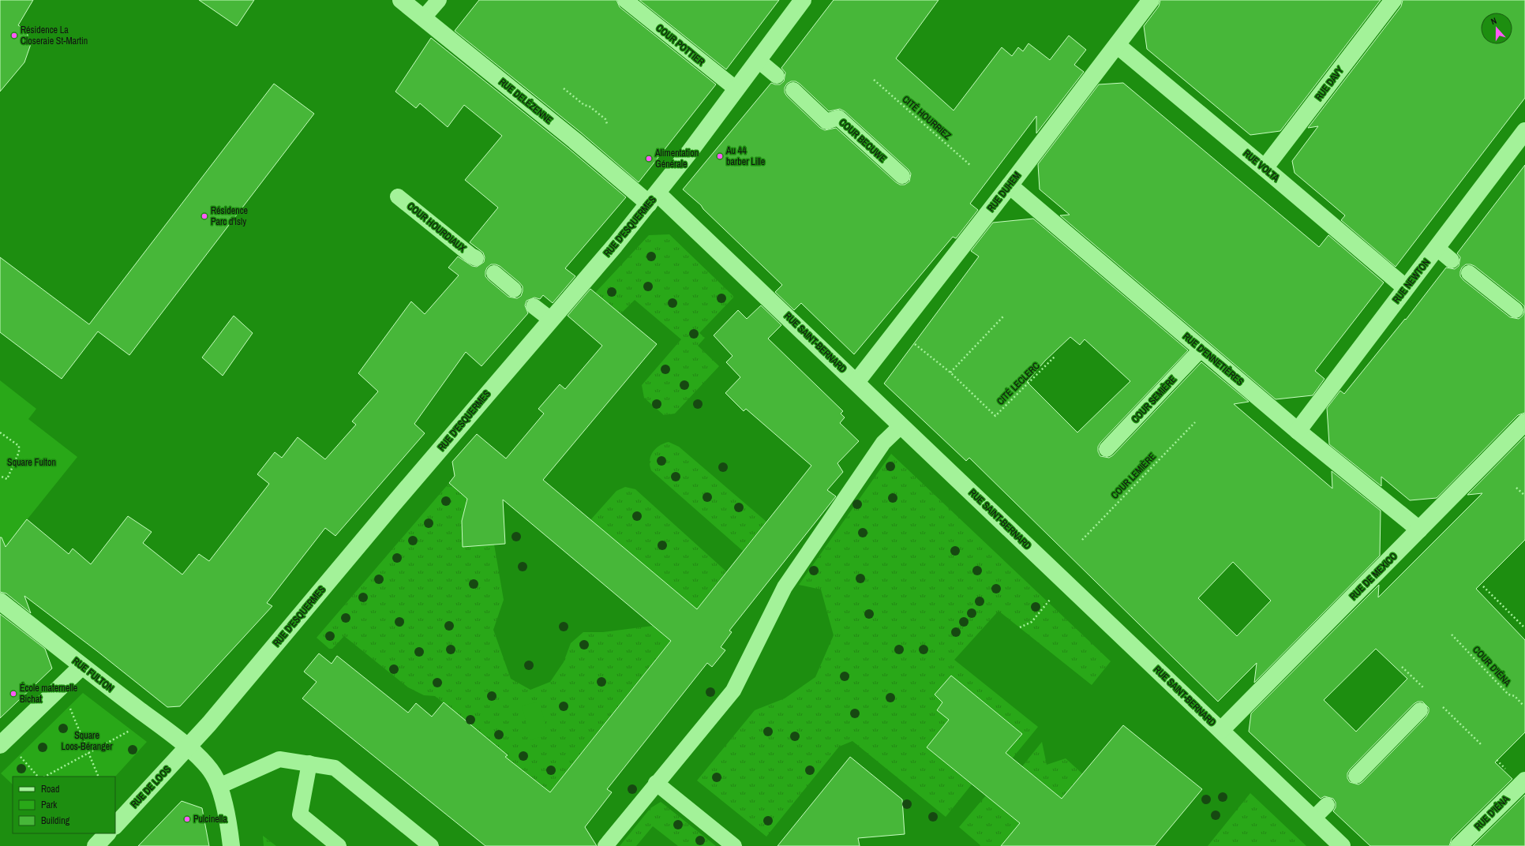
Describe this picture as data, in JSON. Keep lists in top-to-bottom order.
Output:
{
  "streets": {
    "street": [
      "RUE DAVY",
      "RUE DELÉZENNE",
      "RUE VOLTA",
      "RUE DUHEM",
      "RUE D'ESQUERMES",
      "RUE NEWTON",
      "RUE SAINT-BERNARD",
      "RUE D'ENNETIÈRES",
      "RUE DE MEXICO",
      "RUE FULTON",
      "RUE DE LOOS",
      "RUE D'IÉNA"
    ],
    "lane": [
      "COUR POTTIER",
      "COUR BECUWE",
      "COUR HOURDIAUX",
      "COUR SEMIÈRE"
    ],
    "path": [
      "CITÉ HOURRIEZ",
      "CITÉ LECLERC",
      "COUR LEMIÈRE",
      "COUR D'IÉNA"
    ]
  },
  "crossings": [
    ["COUR POTTIER", "RUE D'ESQUERMES"],
    ["RUE DAVY", "RUE VOLTA"],
    ["RUE DELÉZENNE", "RUE D'ESQUERMES"],
    ["RUE DELÉZENNE", "RUE SAINT-BERNARD"],
    ["RUE VOLTA", "RUE DUHEM"],
    ["RUE VOLTA", "RUE NEWTON"],
    ["RUE DUHEM", "RUE SAINT-BERNARD"],
    ["RUE DUHEM", "RUE D'ENNETIÈRES"],
    ["RUE DUHEM", "CITÉ LECLERC"],
    ["RUE D'ESQUERMES", "RUE SAINT-BERNARD"],
    ["RUE D'ESQUERMES", "RUE FULTON"],
    ["RUE D'ESQUERMES", "RUE DE LOOS"],
    ["RUE NEWTON", "RUE D'ENNETIÈRES"],
    ["RUE SAINT-BERNARD", "RUE DE MEXICO"],
    ["RUE D'ENNETIÈRES", "COUR SEMIÈRE"],
    ["RUE D'ENNETIÈRES", "RUE DE MEXICO"],
    ["RUE FULTON", "RUE DE LOOS"]
  ],
  "parks": ["Square Fulton", "Square Loos-Béranger"],
  "places": [
    "Résidence La Closeraie St-Martin",
    "Au 44 barber Lille",
    "Alimentation Générale",
    "Résidence Parc d'Isly",
    "École maternelle Bichat",
    "Pulcinella"
  ],
  "legend": ["Road", "Park", "Building"],
  "north": "top"
}
